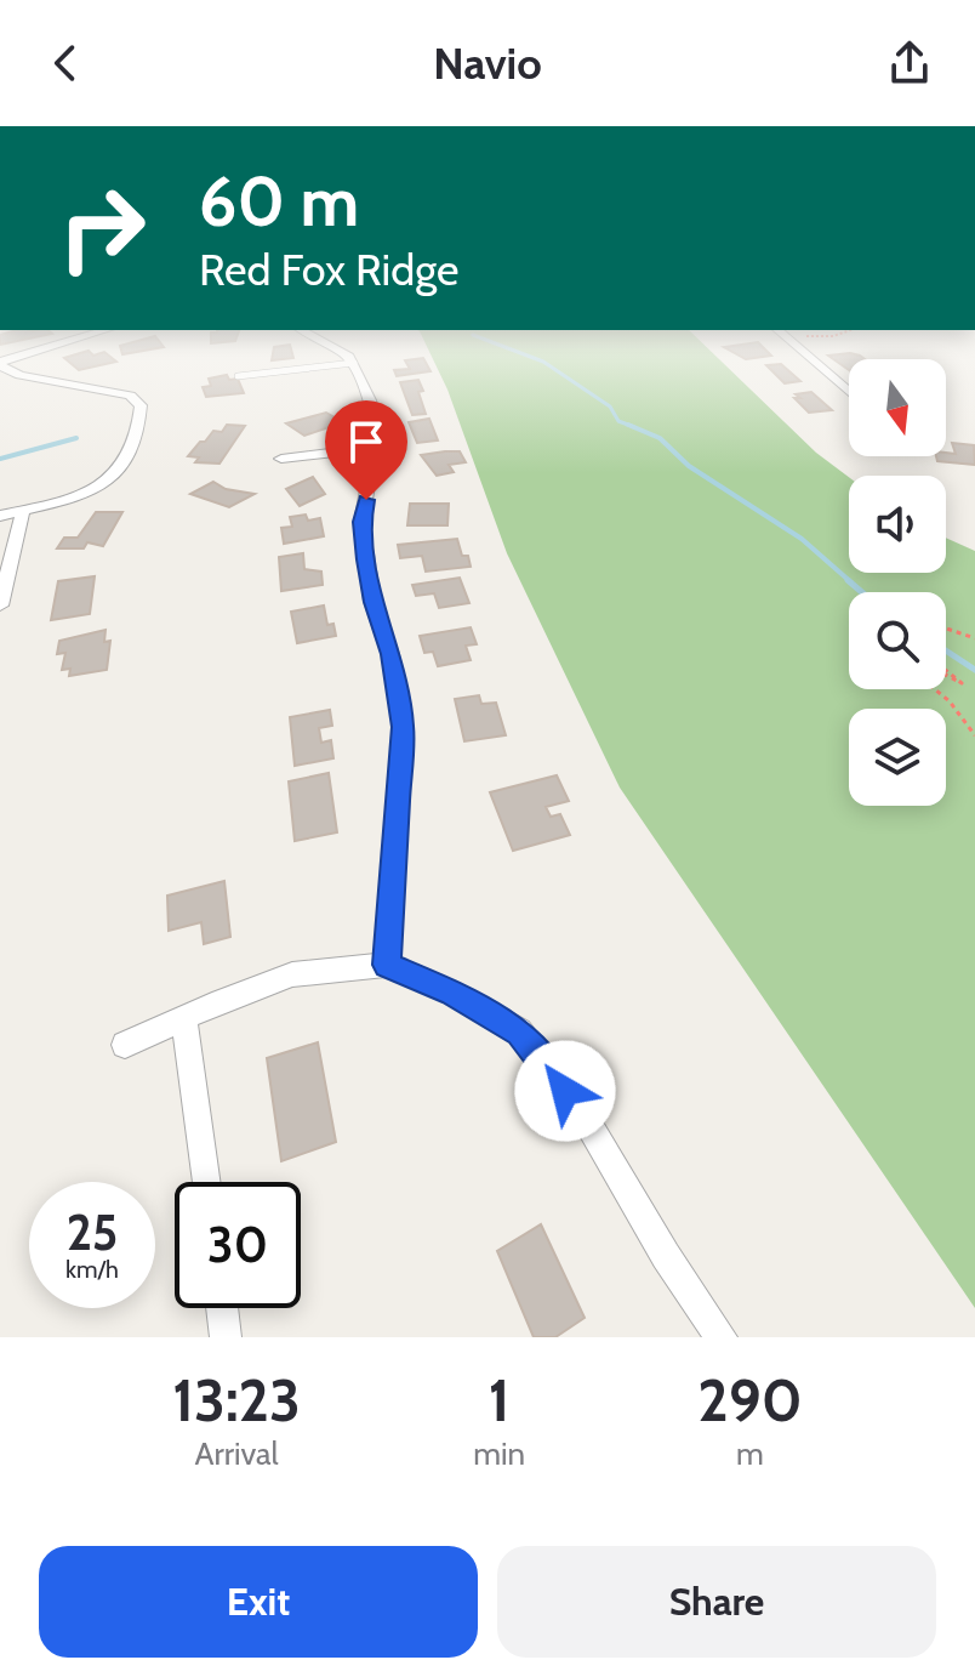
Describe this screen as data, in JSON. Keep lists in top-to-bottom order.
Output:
{
  "north": "bottom",
  "page": {
    "header": "Navio",
    "turn": ["60 m", "Red Fox Ridge"],
    "speed": "25 km/h",
    "limit": "30",
    "eta": [
      "13:23",
      "Arrival",
      "1",
      "min",
      "290",
      "m"
    ],
    "buttons": ["Exit", "Share"]
  }
}
